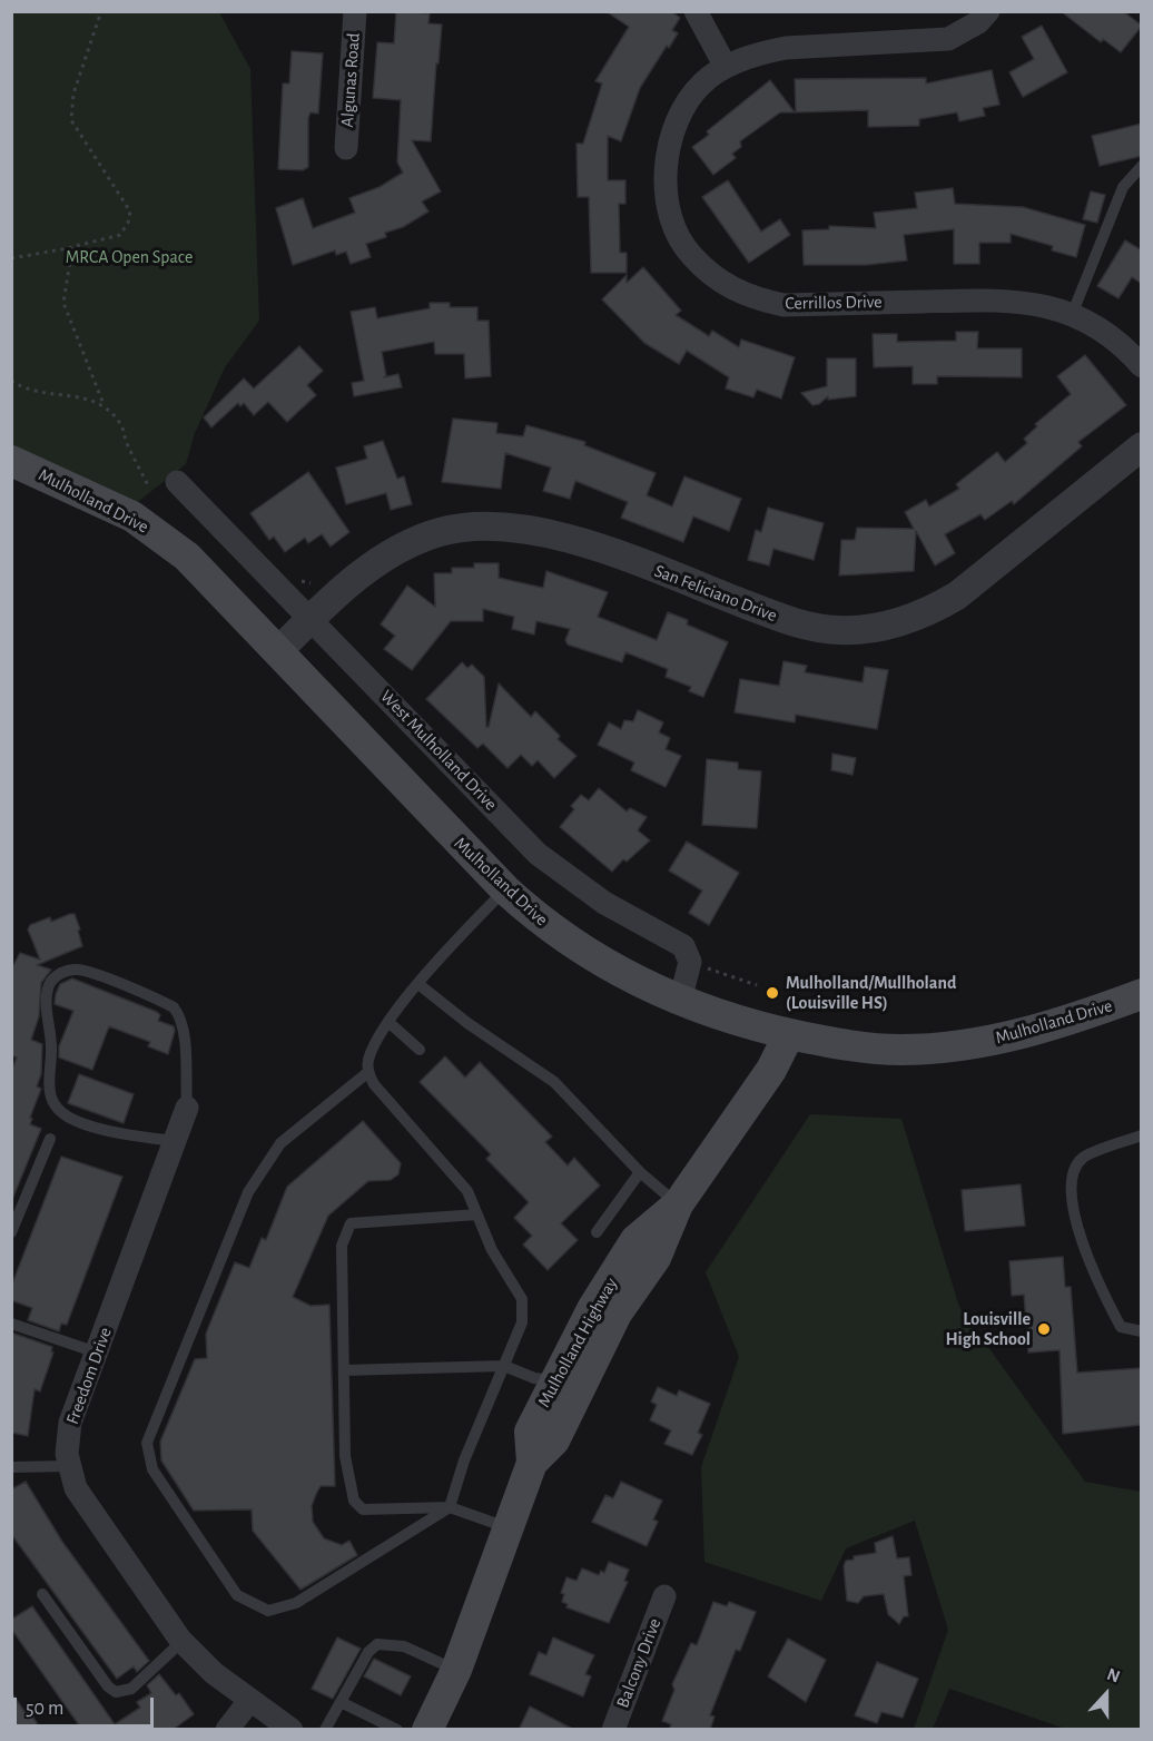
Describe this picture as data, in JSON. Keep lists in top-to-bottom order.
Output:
{
  "streets": {
    "main road": ["Mulholland Drive", "Mulholland Highway"],
    "street": [
      "Algunas Road",
      "Cerrillos Drive",
      "San Feliciano Drive",
      "West Mulholland Drive",
      "Freedom Drive",
      "Balcony Drive"
    ]
  },
  "crossings": [
    ["Mulholland Drive", "San Feliciano Drive"],
    ["Mulholland Drive", "West Mulholland Drive"],
    ["Mulholland Drive", "Mulholland Highway"],
    ["San Feliciano Drive", "West Mulholland Drive"]
  ],
  "parks": ["MRCA Open Space"],
  "places": ["Mulholland/Mullholand (Louisville HS)", "Louisville High School"],
  "scale_bar": "50 m",
  "north": "top"
}
